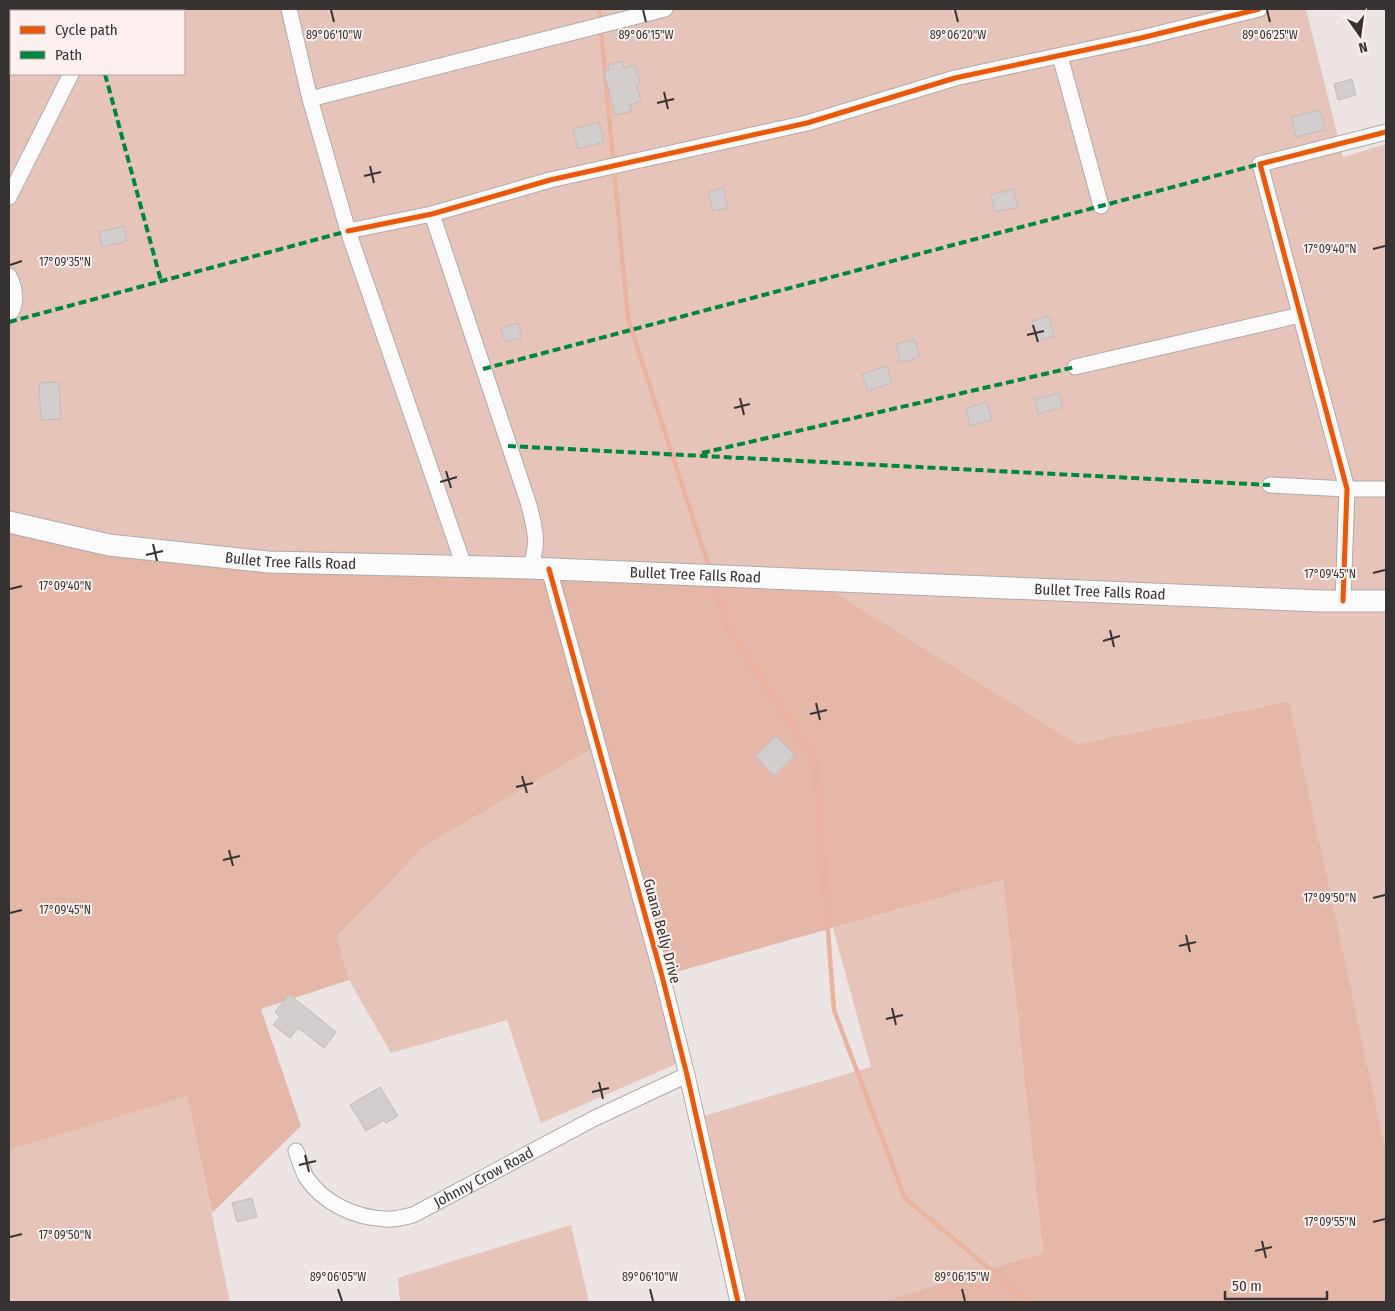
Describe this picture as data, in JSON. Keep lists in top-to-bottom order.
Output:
{
  "streets": {
    "main road": ["Bullet Tree Falls Road"],
    "street": ["Guana Belly Drive", "Johnny Crow Road"]
  },
  "crossings": [
    ["Bullet Tree Falls Road", "Guana Belly Drive"],
    ["Guana Belly Drive", "Johnny Crow Road"]
  ],
  "legend": ["Cycle path", "Path"],
  "scale_bar": "50 m",
  "north": "bottom",
  "coordinates": [
    "89°06'10\"W",
    "89°06'15\"W",
    "89°06'20\"W",
    "89°06'25\"W",
    "17°09'40\"N",
    "17°09'35\"N",
    "17°09'45\"N",
    "17°09'50\"N",
    "17°09'55\"N",
    "89°06'05\"W"
  ]
}
